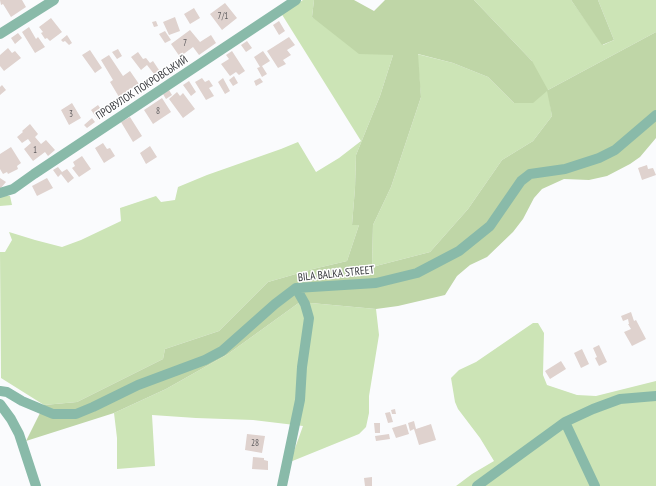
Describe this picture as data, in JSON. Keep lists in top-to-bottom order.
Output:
{
  "streets": {
    "street": ["ПРОВУЛОК ПОКРОВСЬКИЙ", "BILA BALKA STREET"]
  },
  "house_numbers": [
    "7/1",
    "7",
    "8",
    "3",
    "1",
    "28"
  ]
}
